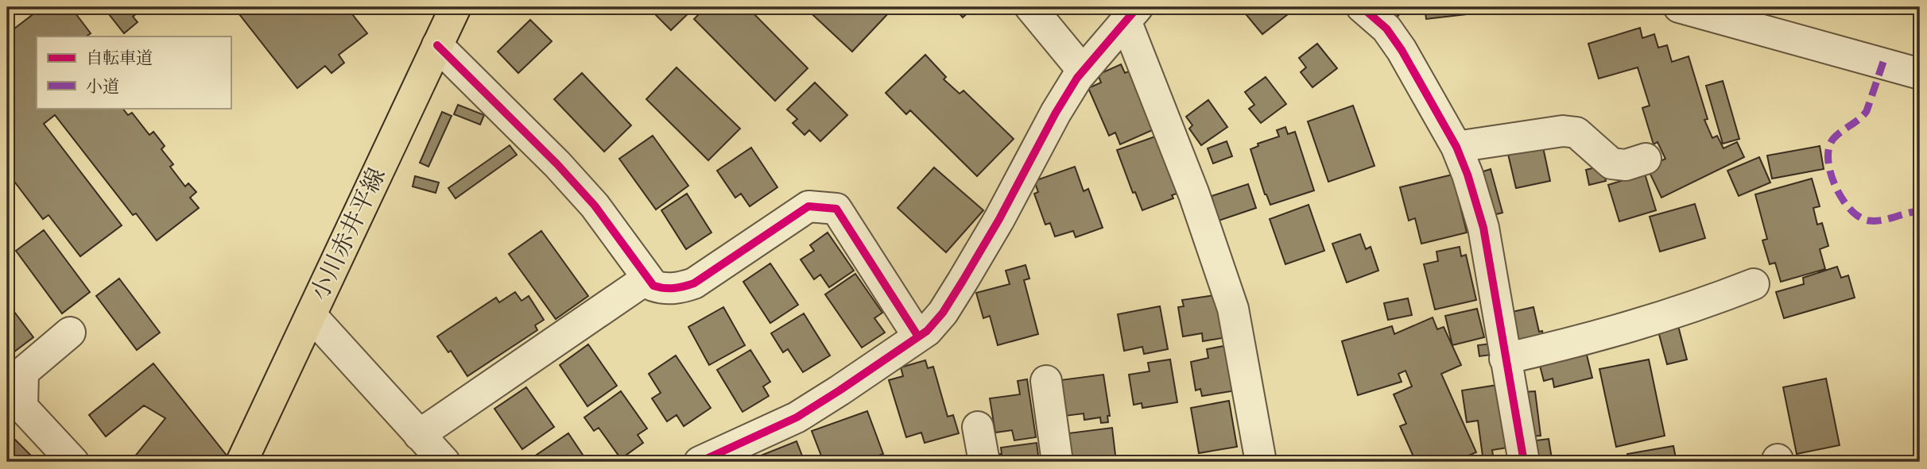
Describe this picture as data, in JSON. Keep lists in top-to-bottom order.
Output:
{
  "streets": {
    "main road": ["小川赤井平線"]
  },
  "legend": ["自転車道", "小道"]
}
